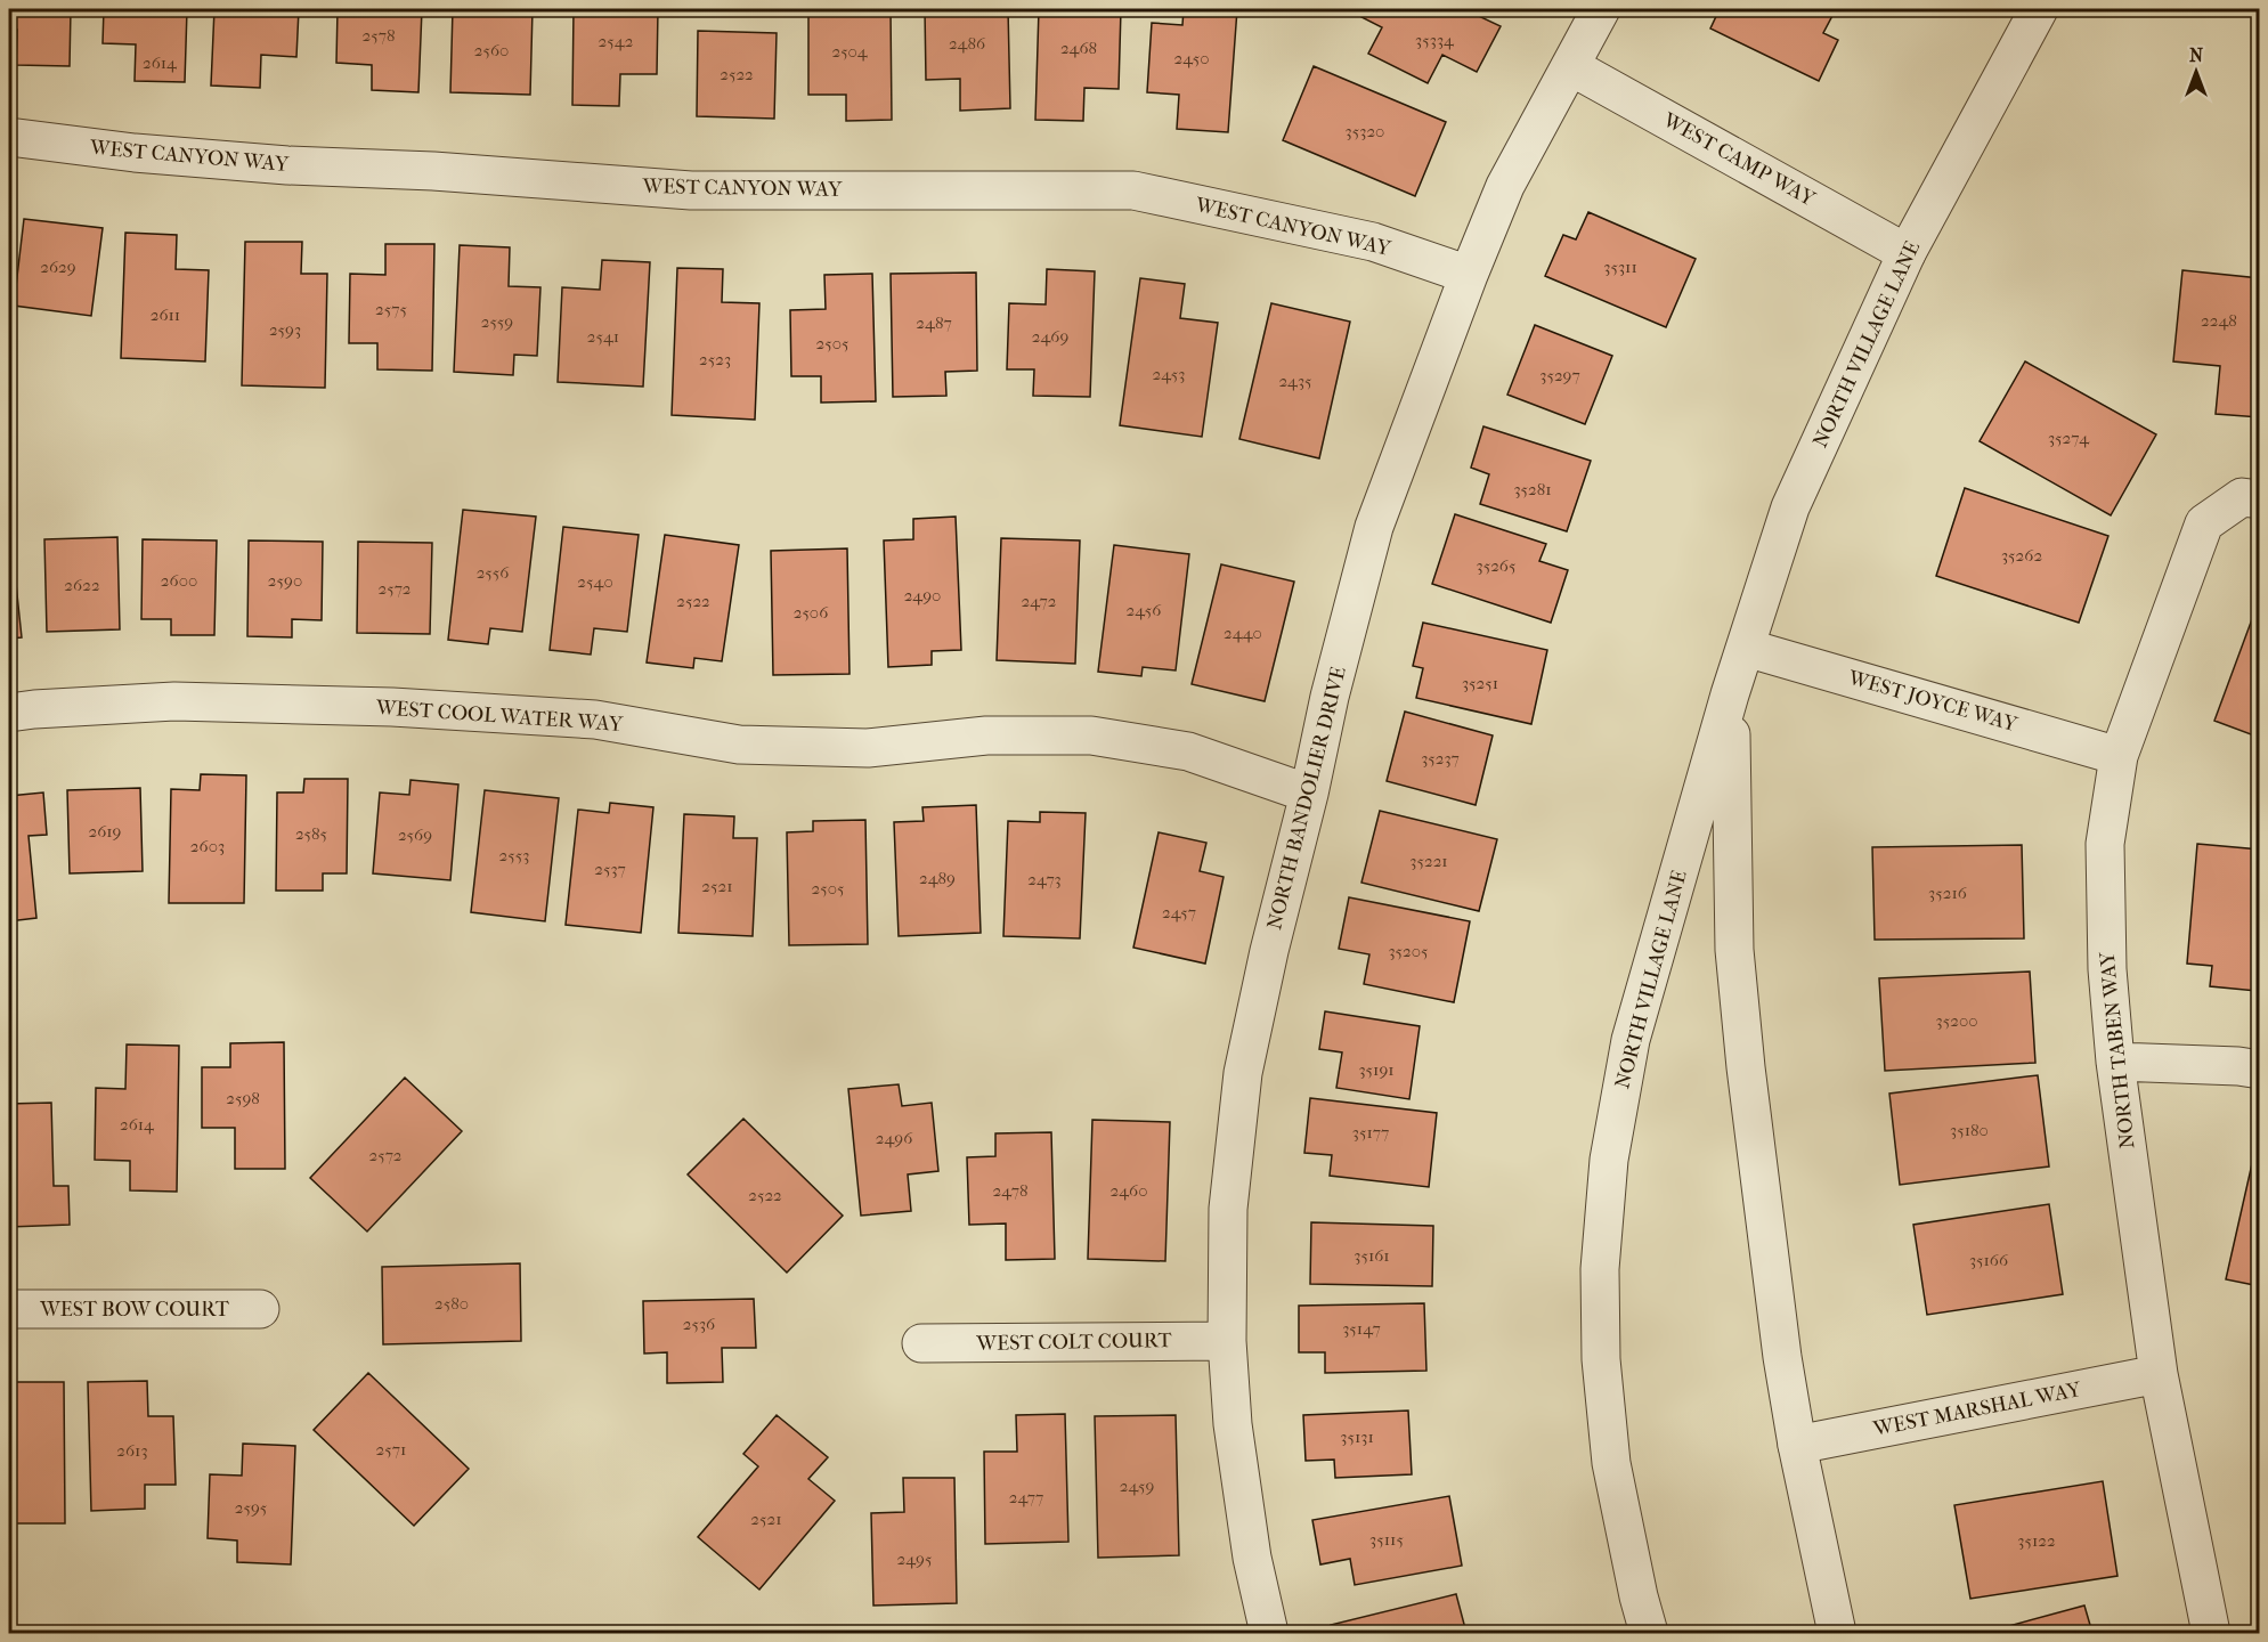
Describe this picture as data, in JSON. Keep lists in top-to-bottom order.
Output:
{
  "streets": {
    "street": [
      "WEST CANYON WAY",
      "WEST CAMP WAY",
      "NORTH VILLAGE LANE",
      "WEST JOYCE WAY",
      "WEST COOL WATER WAY",
      "NORTH BANDOLIER DRIVE",
      "NORTH TABEN WAY",
      "WEST BOW COURT",
      "WEST COLT COURT",
      "WEST MARSHAL WAY"
    ]
  },
  "crossings": [
    ["WEST CANYON WAY", "NORTH BANDOLIER DRIVE"],
    ["WEST CAMP WAY", "NORTH VILLAGE LANE"],
    ["WEST CAMP WAY", "NORTH BANDOLIER DRIVE"],
    ["NORTH VILLAGE LANE", "WEST JOYCE WAY"],
    ["NORTH VILLAGE LANE", "WEST MARSHAL WAY"],
    ["WEST JOYCE WAY", "NORTH TABEN WAY"],
    ["WEST COOL WATER WAY", "NORTH BANDOLIER DRIVE"],
    ["NORTH BANDOLIER DRIVE", "WEST COLT COURT"],
    ["NORTH TABEN WAY", "WEST MARSHAL WAY"]
  ],
  "house_numbers": [
    "2578",
    "35334",
    "2542",
    "2486",
    "2468",
    "2560",
    "2504",
    "2450",
    "2614",
    "2522",
    "35320",
    "2629",
    "35311",
    "2575",
    "2611",
    "2248",
    "2559",
    "2487",
    "2593",
    "2541",
    "2469",
    "2505",
    "2523",
    "2453",
    "35297",
    "2435",
    "35274",
    "35281",
    "35262",
    "35265",
    "2556",
    "2600",
    "2590",
    "2540",
    "2622",
    "2572",
    "2490",
    "2522",
    "2472",
    "2456",
    "2506",
    "2440",
    "35251",
    "35237",
    "2619",
    "2585",
    "2569",
    "2603",
    "2553",
    "35221",
    "2537",
    "2489",
    "2473",
    "2521",
    "2505",
    "35216",
    "2457",
    "35205",
    "35200",
    "35191",
    "2598",
    "2614",
    "35180",
    "35177",
    "2496",
    "2572",
    "2478",
    "2460",
    "2522",
    "35161",
    "35166",
    "2580",
    "2536",
    "35147",
    "35131",
    "2571",
    "2613",
    "2459",
    "2477",
    "2595",
    "2521",
    "35115",
    "35122",
    "2495"
  ],
  "north": "top"
}
